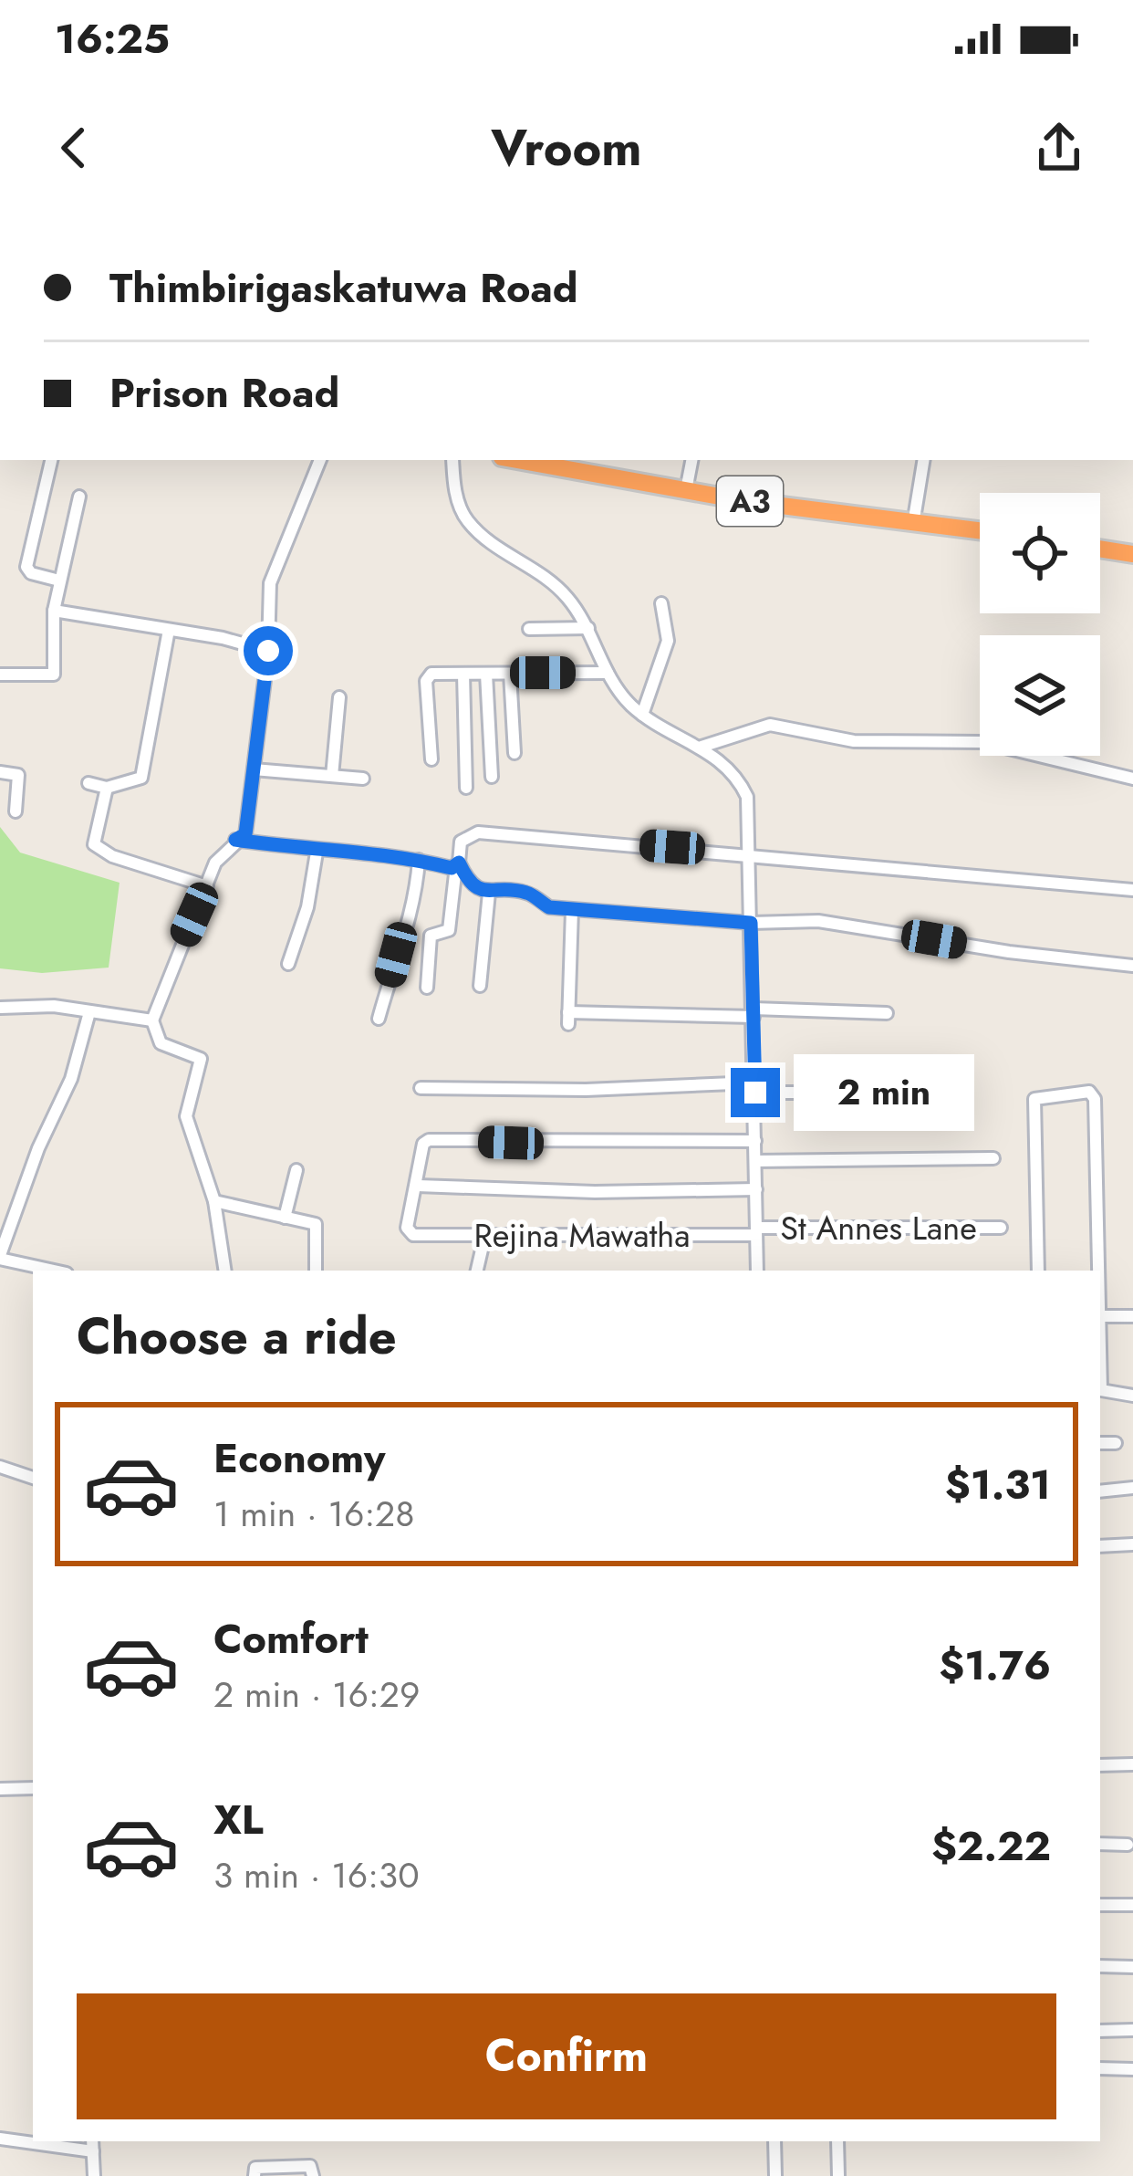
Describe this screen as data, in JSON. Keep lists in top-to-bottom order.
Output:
{
  "streets": {
    "highway": ["A3"],
    "street": ["St Annes Lane", "Rejina Mawatha"]
  },
  "crossings": [
    ["St Annes Lane", "Rejina Mawatha"]
  ],
  "page": {
    "status": "16:25",
    "header": "Vroom",
    "banner": ["Thimbirigaskatuwa Road", "Prison Road"],
    "bubble": "2 min",
    "heading": "Choose a ride",
    "list": [
      {
        "name": "Economy",
        "note": "1 min · 16:28",
        "value": "$1.31"
      },
      {
        "name": "Comfort",
        "note": "2 min · 16:29",
        "value": "$1.76"
      },
      {
        "name": "XL",
        "note": "3 min · 16:30",
        "value": "$2.22"
      }
    ],
    "buttons": "Confirm"
  }
}
